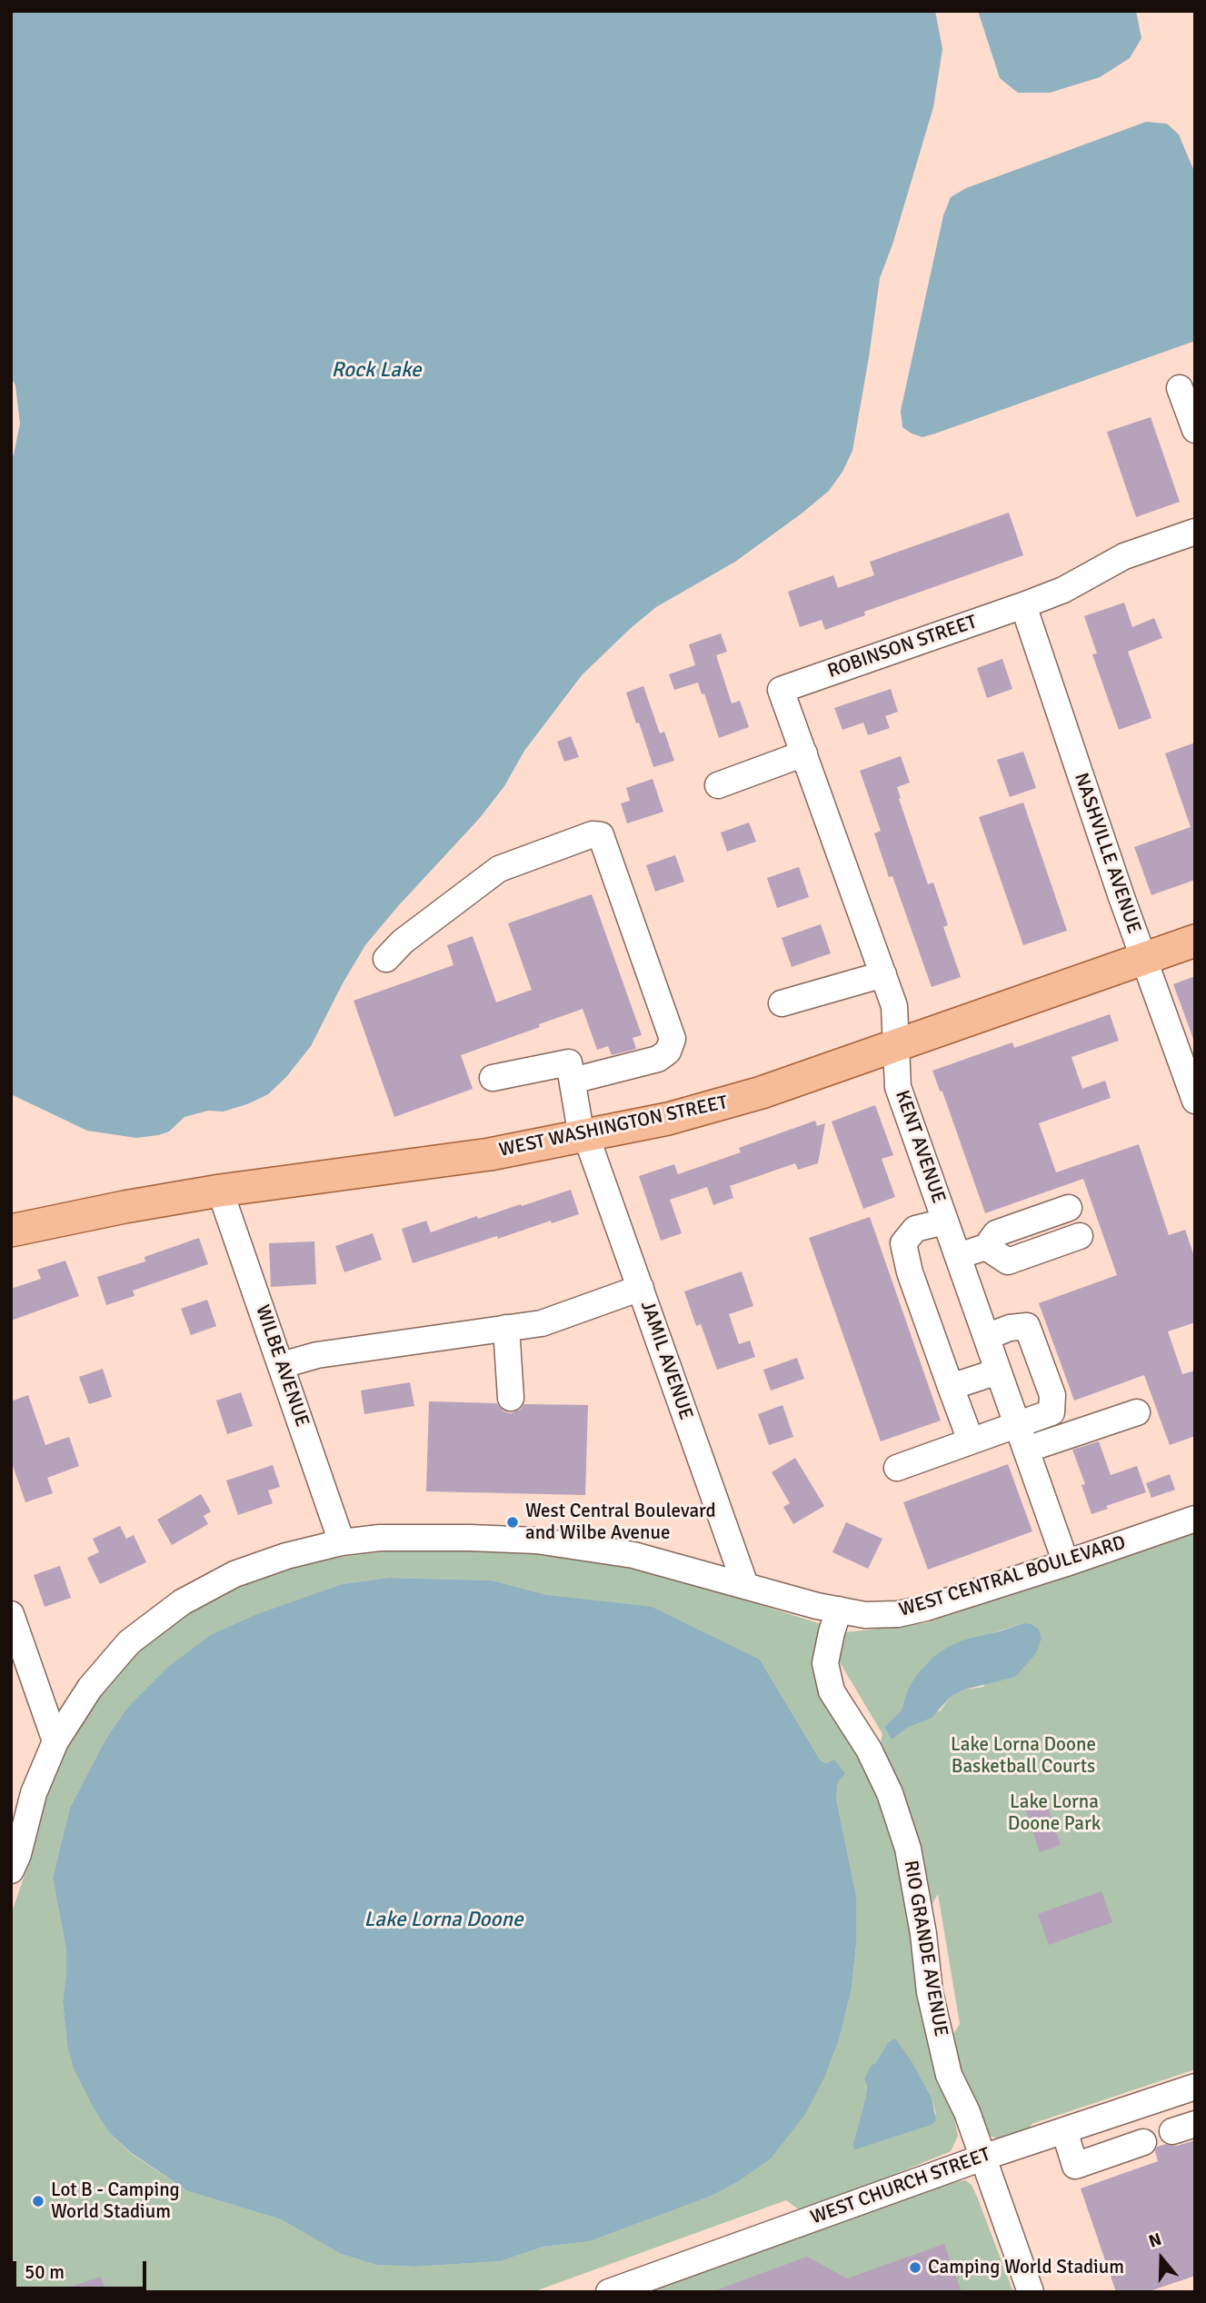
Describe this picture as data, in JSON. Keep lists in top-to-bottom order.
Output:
{
  "streets": {
    "main road": ["WEST WASHINGTON STREET"],
    "street": [
      "ROBINSON STREET",
      "NASHVILLE AVENUE",
      "KENT AVENUE",
      "JAMIL AVENUE",
      "WILBE AVENUE",
      "WEST CENTRAL BOULEVARD",
      "RIO GRANDE AVENUE",
      "WEST CHURCH STREET"
    ]
  },
  "crossings": [
    ["ROBINSON STREET", "NASHVILLE AVENUE"],
    ["ROBINSON STREET", "KENT AVENUE"],
    ["NASHVILLE AVENUE", "WEST WASHINGTON STREET"],
    ["WEST WASHINGTON STREET", "KENT AVENUE"],
    ["WEST WASHINGTON STREET", "JAMIL AVENUE"],
    ["WEST WASHINGTON STREET", "WILBE AVENUE"],
    ["KENT AVENUE", "WEST CENTRAL BOULEVARD"],
    ["JAMIL AVENUE", "WEST CENTRAL BOULEVARD"],
    ["WILBE AVENUE", "WEST CENTRAL BOULEVARD"],
    ["WEST CENTRAL BOULEVARD", "RIO GRANDE AVENUE"],
    ["RIO GRANDE AVENUE", "WEST CHURCH STREET"]
  ],
  "water": ["Rock Lake", "Lake Lorna Doone"],
  "parks": ["Lake Lorna Doone Basketball Courts", "Lake Lorna Doone Park"],
  "places": ["West Central Boulevard and Wilbe Avenue", "Lot B - Camping World Stadium", "Camping World Stadium"],
  "scale_bar": "50 m",
  "north": "top"
}
